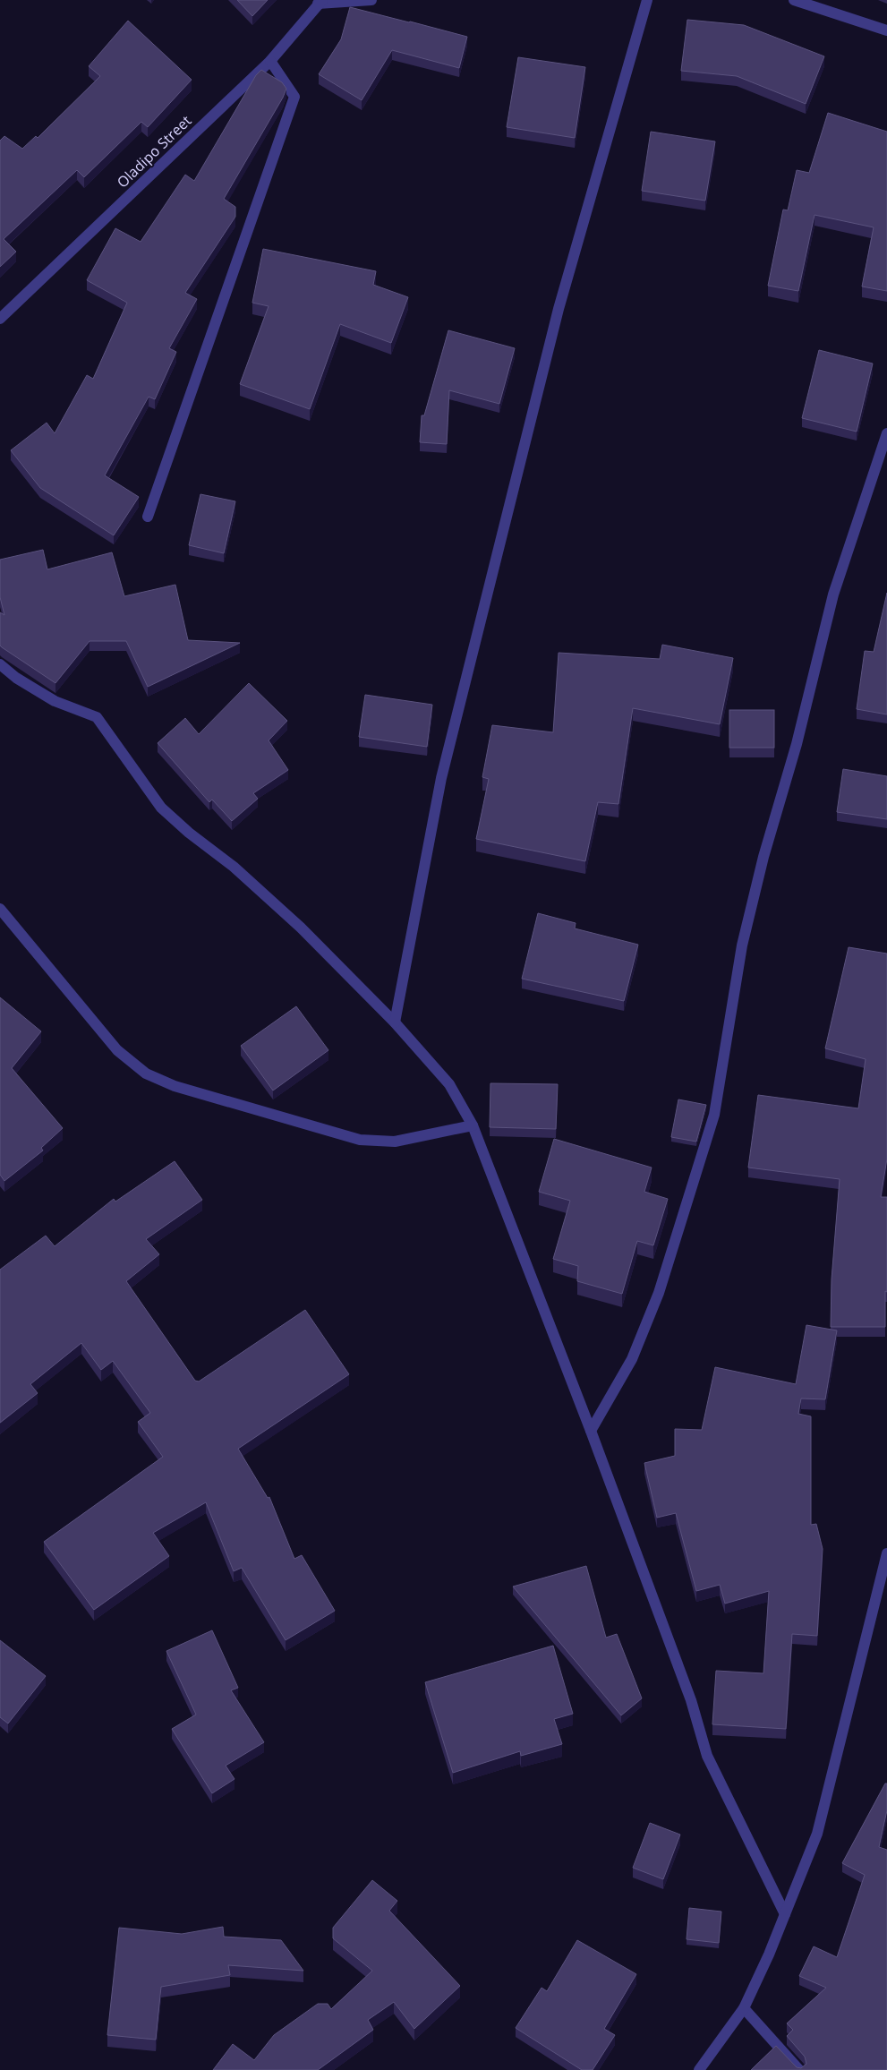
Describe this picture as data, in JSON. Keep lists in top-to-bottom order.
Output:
{
  "streets": {
    "street": ["Oladipo Street"]
  }
}
